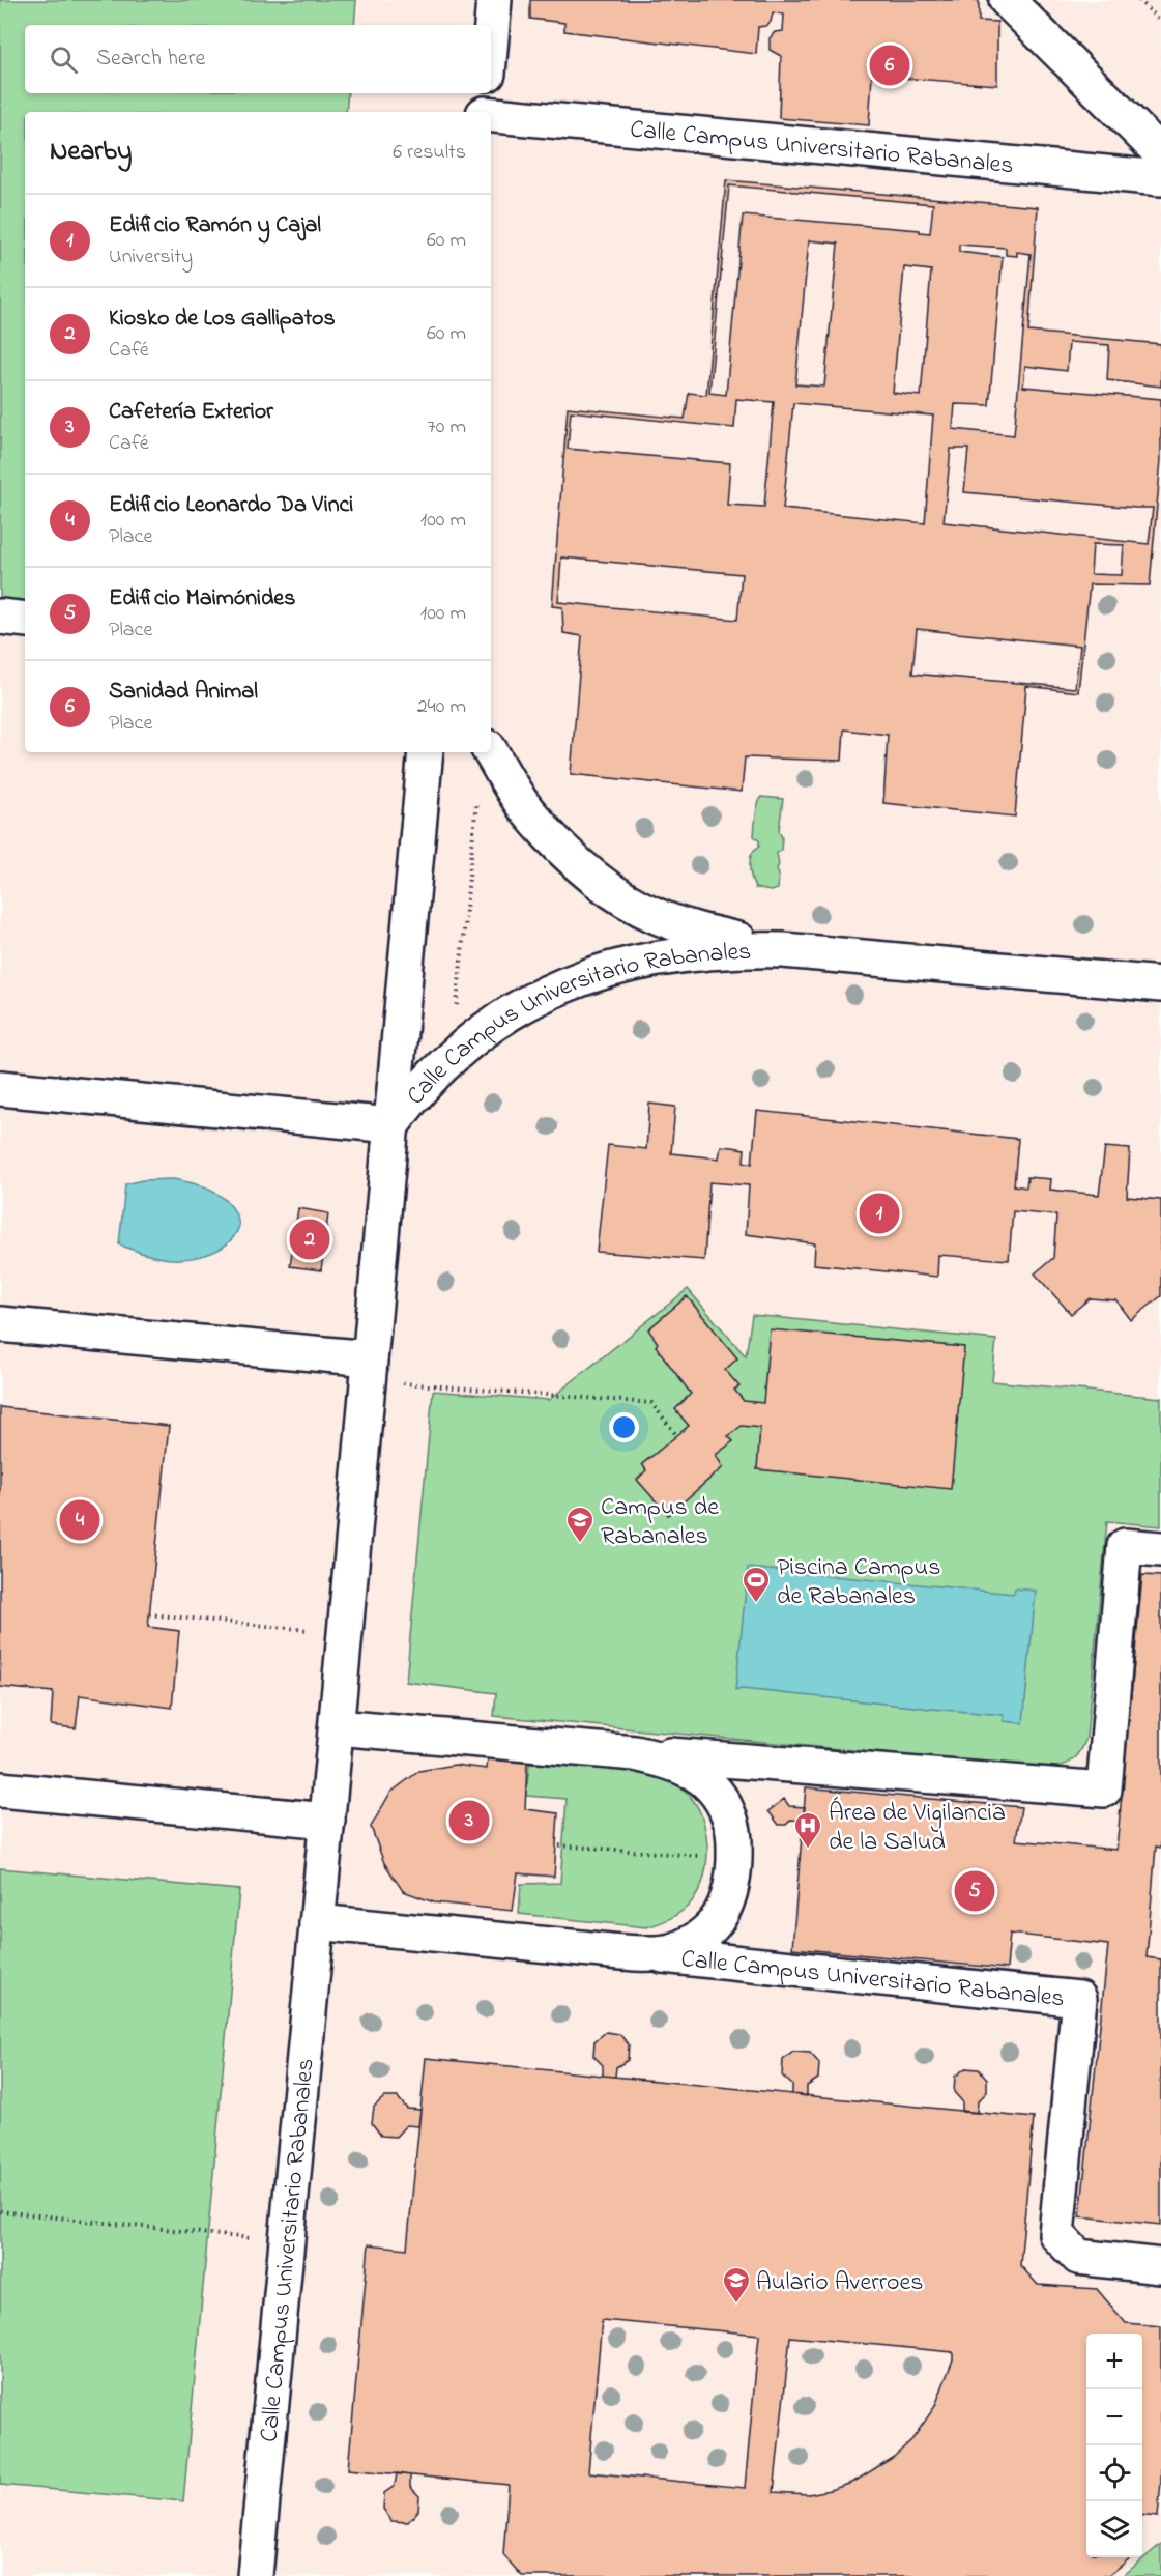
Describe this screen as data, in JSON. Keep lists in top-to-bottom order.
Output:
{
  "streets": {
    "street": ["Calle Campus Universitario Rabanales"]
  },
  "places": {
    "school or university": ["Campus de Rabanales", "Aulario Averroes"],
    "sports": ["Piscina Campus de Rabanales"],
    "hospital": ["Área de Vigilancia de la Salud"]
  },
  "page": {
    "search": "Search here",
    "pins": [
      "6",
      "1",
      "2",
      "4",
      "3",
      "5"
    ],
    "heading": ["Nearby", "6 results"],
    "list": [
      {
        "mark": "1",
        "name": "Edificio Ramón y Cajal",
        "note": "University",
        "value": "60 m"
      },
      {
        "mark": "2",
        "name": "Kiosko de Los Gallipatos",
        "note": "Café",
        "value": "60 m"
      },
      {
        "mark": "3",
        "name": "Cafetería Exterior",
        "note": "Café",
        "value": "70 m"
      },
      {
        "mark": "4",
        "name": "Edificio Leonardo Da Vinci",
        "note": "Place",
        "value": "100 m"
      },
      {
        "mark": "5",
        "name": "Edificio Maimónides",
        "note": "Place",
        "value": "100 m"
      },
      {
        "mark": "6",
        "name": "Sanidad Animal",
        "note": "Place",
        "value": "240 m"
      }
    ],
    "map_buttons": ["+", "−"]
  }
}
